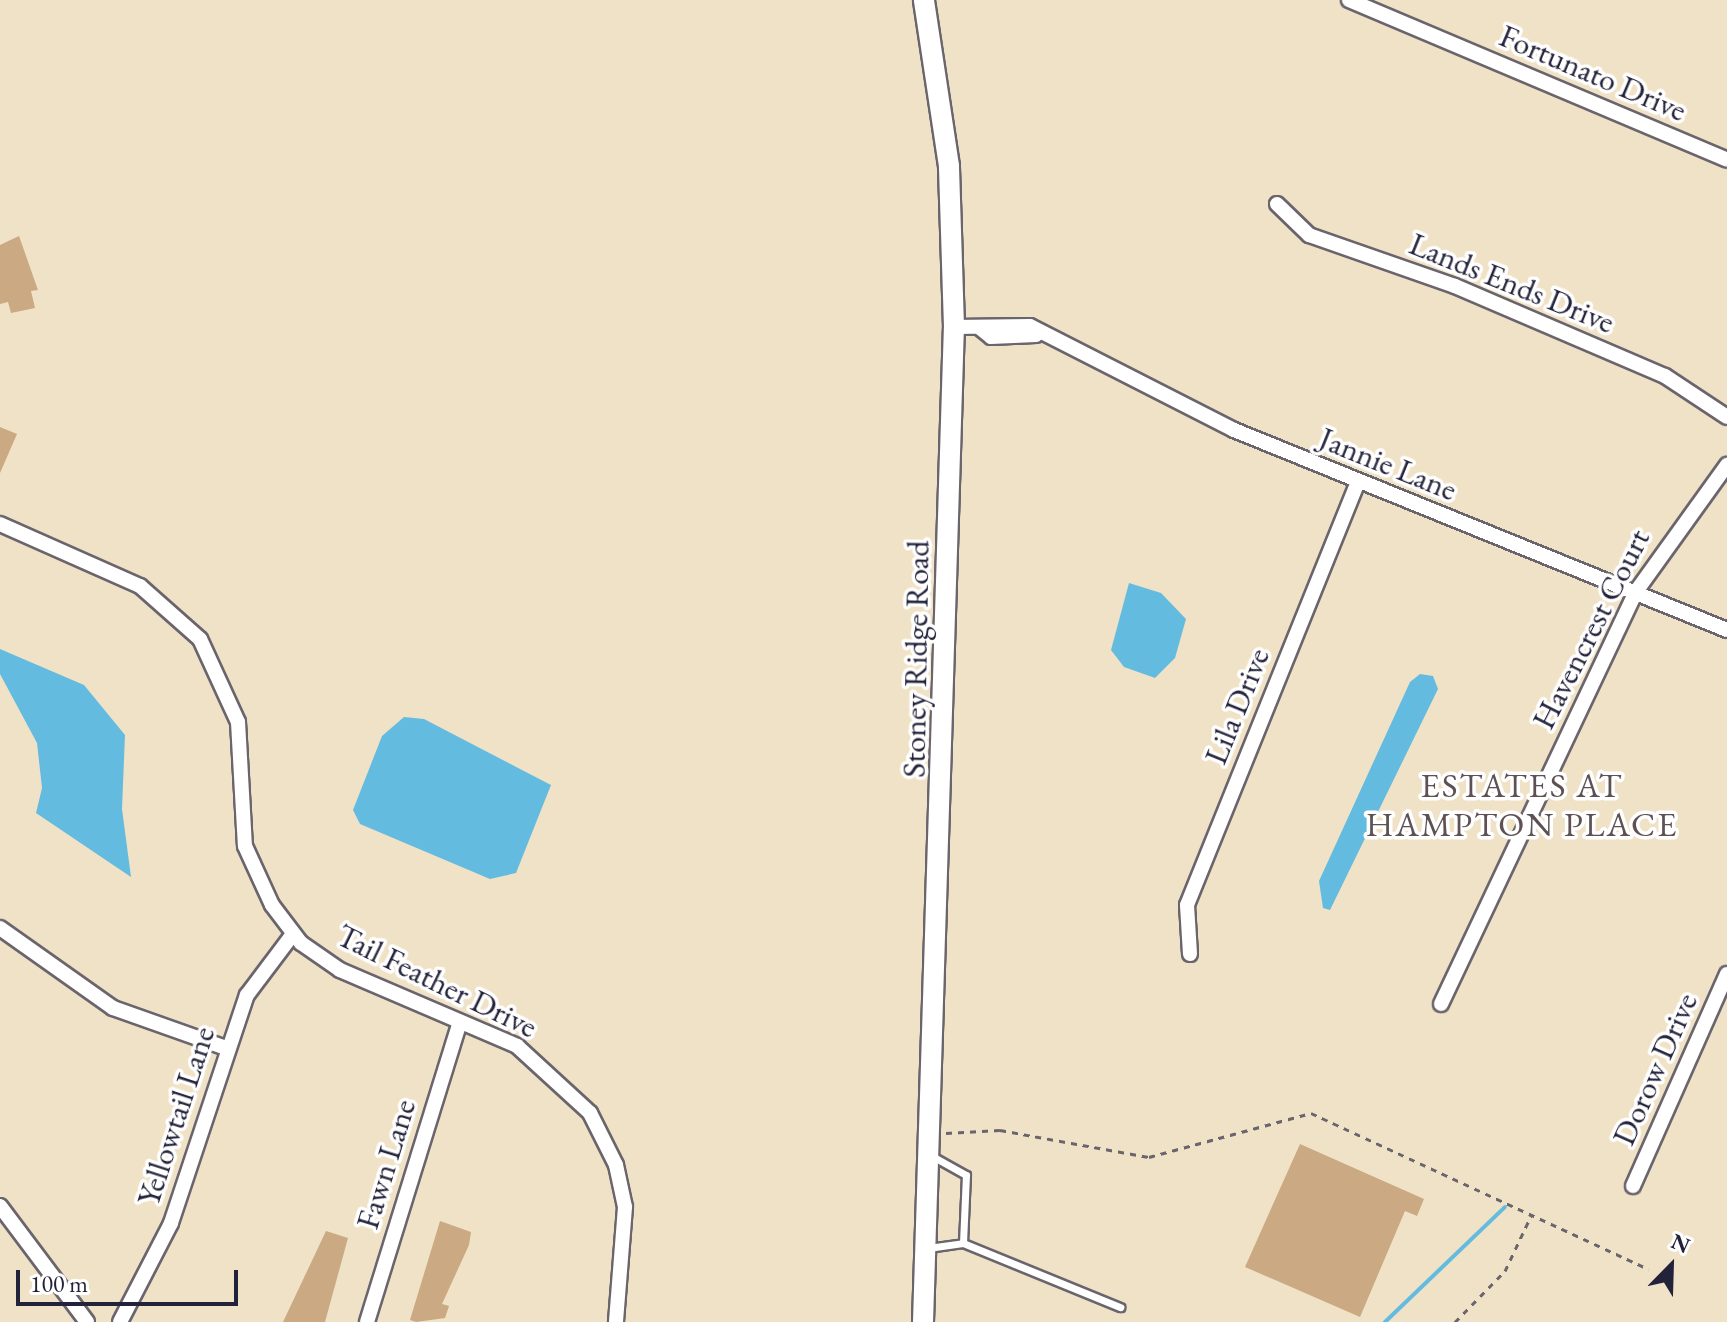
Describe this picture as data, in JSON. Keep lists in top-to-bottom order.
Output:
{
  "streets": {
    "street": [
      "Fortunato Drive",
      "Lands Ends Drive",
      "Jannie Lane",
      "Havencrest Court",
      "Stoney Ridge Road",
      "Lila Drive",
      "Tail Feather Drive",
      "Dorow Drive",
      "Yellowtail Lane",
      "Fawn Lane"
    ]
  },
  "crossings": [
    ["Jannie Lane", "Havencrest Court"],
    ["Jannie Lane", "Stoney Ridge Road"],
    ["Jannie Lane", "Lila Drive"],
    ["Tail Feather Drive", "Yellowtail Lane"],
    ["Tail Feather Drive", "Fawn Lane"]
  ],
  "districts": ["ESTATES AT HAMPTON PLACE"],
  "scale_bar": "100 m",
  "north": "top right"
}
